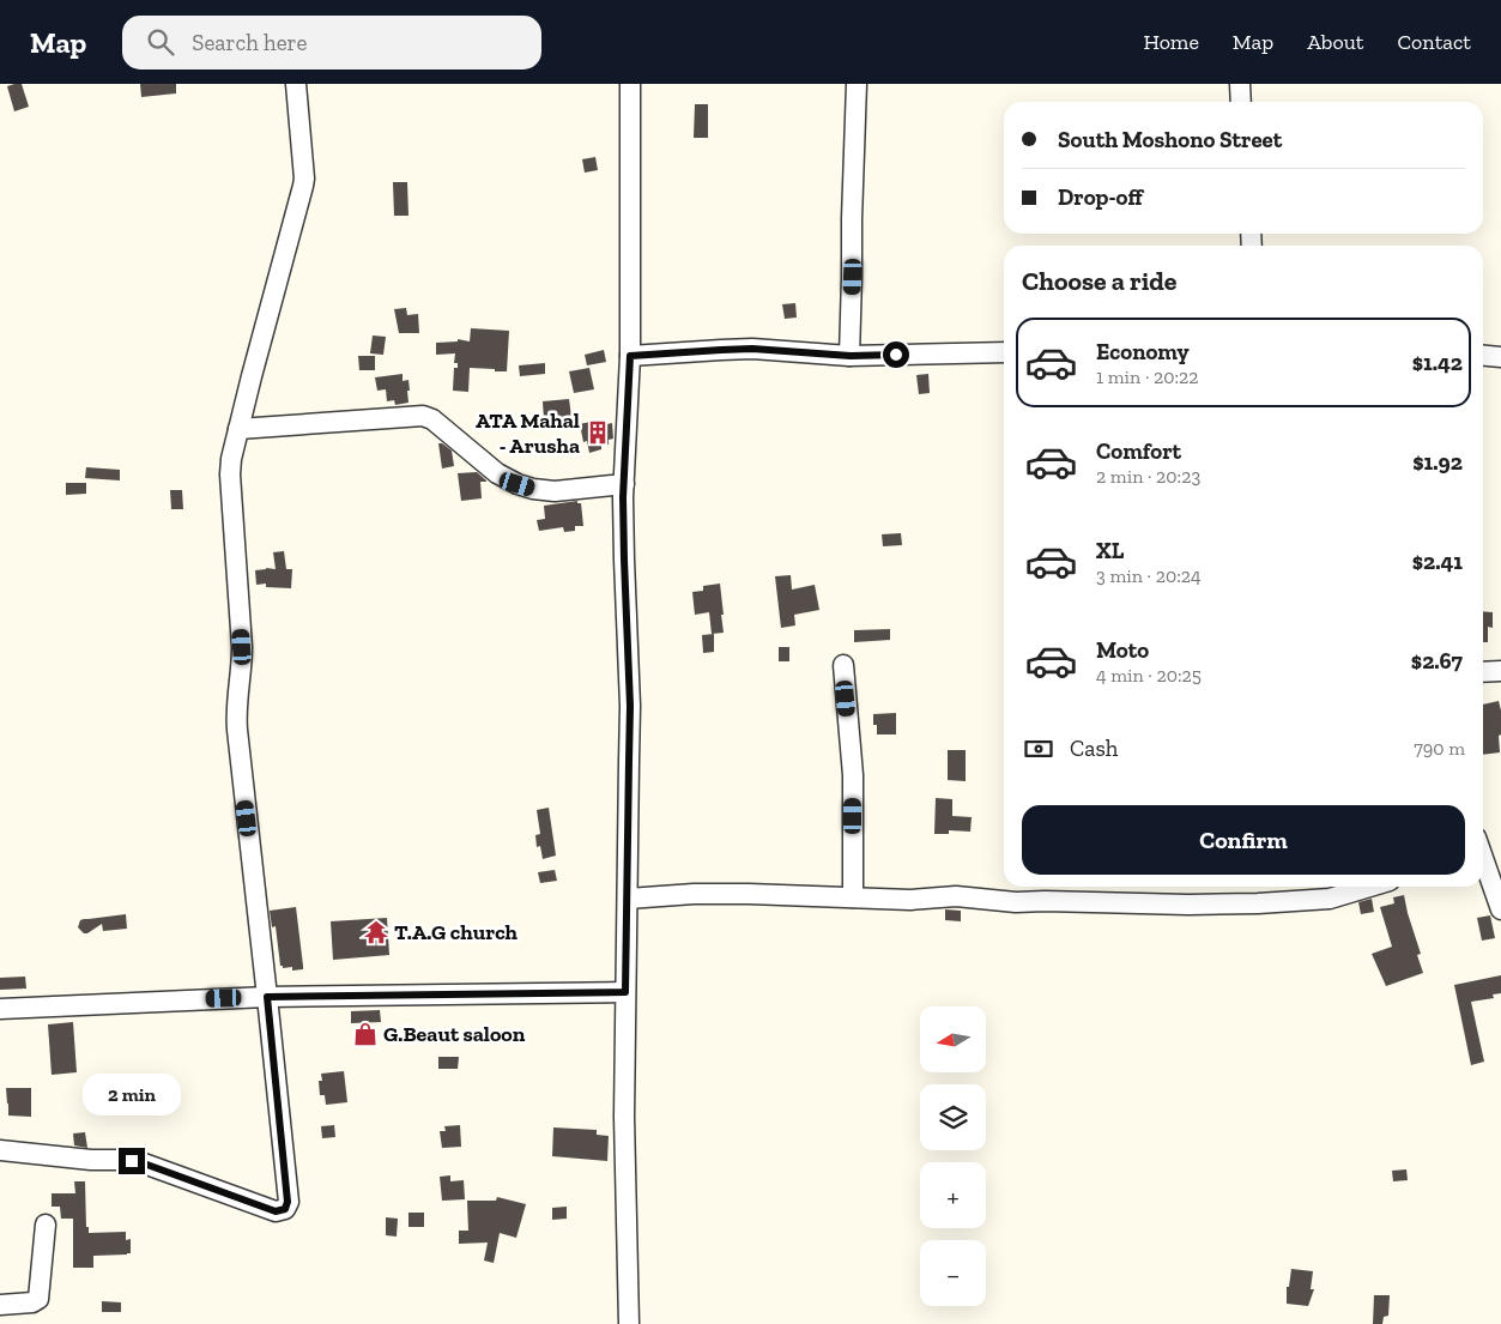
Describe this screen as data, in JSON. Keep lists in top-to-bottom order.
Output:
{
  "places": {
    "building": ["ATA Mahal - Arusha"],
    "temple": ["T.A.G church"],
    "shop": ["G.Beaut saloon"]
  },
  "north": "left",
  "page": {
    "header": "Map",
    "search": "Search here",
    "nav": [
      "Home",
      "Map",
      "About",
      "Contact"
    ],
    "banner": ["South Moshono Street", "Drop-off"],
    "heading": "Choose a ride",
    "list": [
      {
        "name": "Economy",
        "note": "1 min · 20:22",
        "value": "$1.42"
      },
      {
        "name": "Comfort",
        "note": "2 min · 20:23",
        "value": "$1.92"
      },
      {
        "name": "XL",
        "note": "3 min · 20:24",
        "value": "$2.41"
      },
      {
        "name": "Moto",
        "note": "4 min · 20:25",
        "value": "$2.67"
      }
    ],
    "pay": ["Cash", "790 m"],
    "buttons": "Confirm",
    "map_buttons": ["+", "−"],
    "bubble": "2 min"
  }
}
